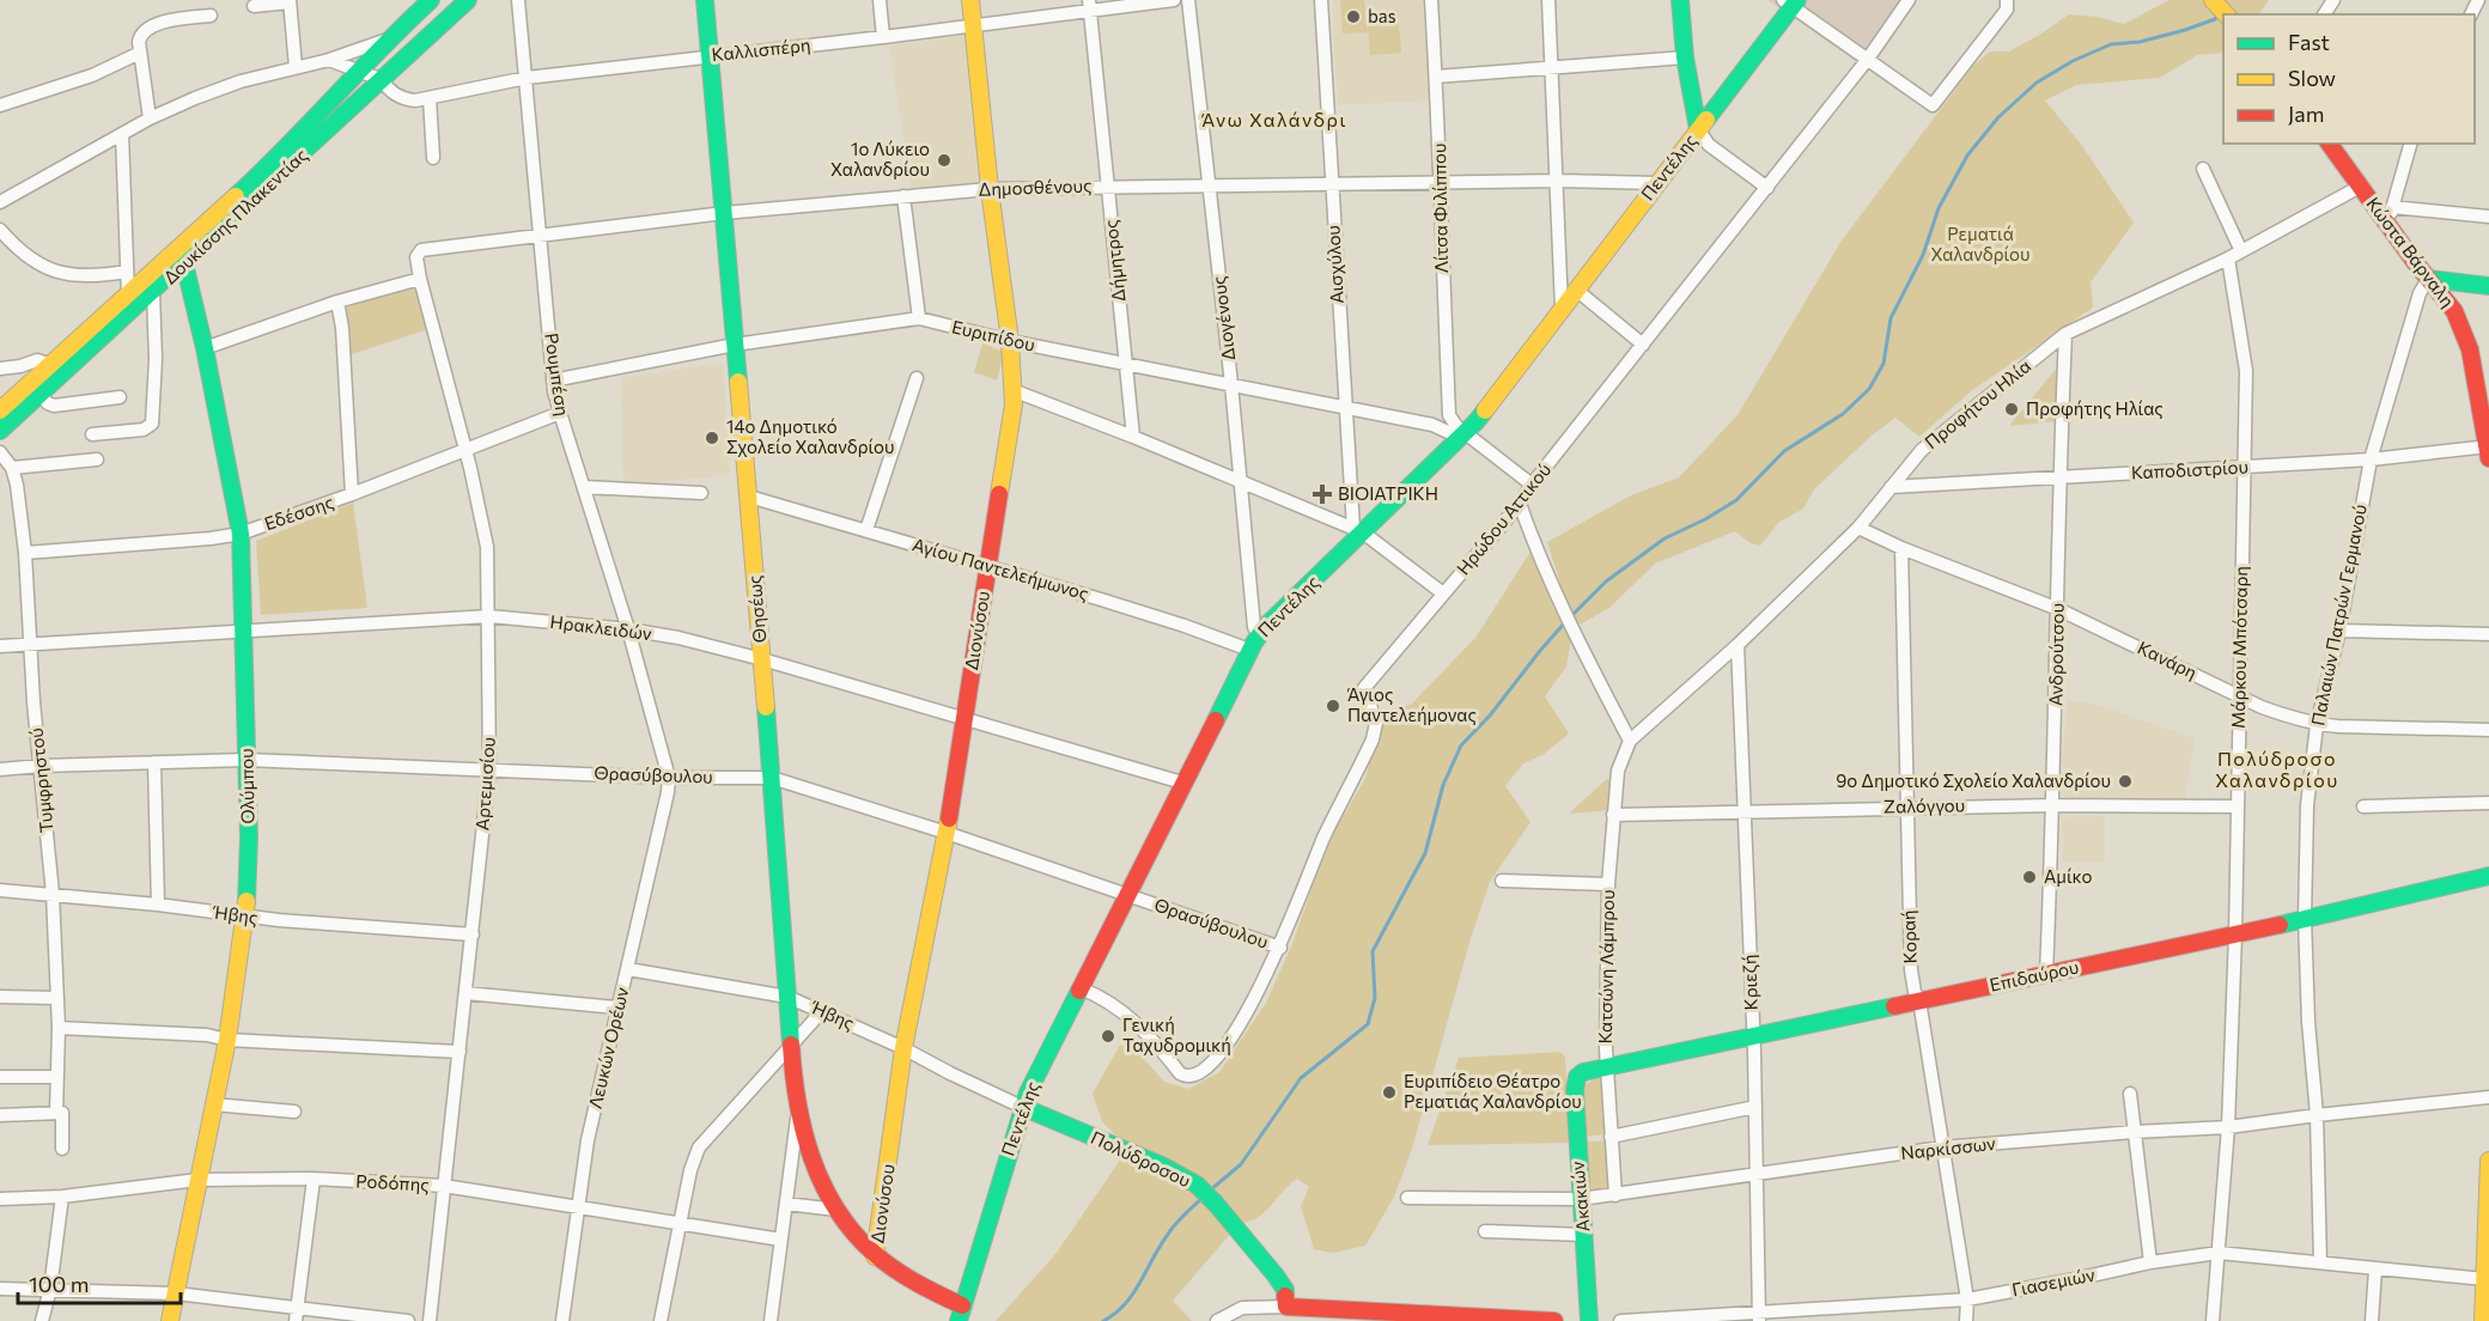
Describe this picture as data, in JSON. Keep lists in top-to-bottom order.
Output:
{
  "streets": {
    "street": [
      "Καλλισπέρη",
      "Πεντέλης",
      "Δημοσθένους",
      "Λίτσα Φιλίππου",
      "Δουκίσσης Πλακεντίας",
      "Κώστα Βάρναλη",
      "Δήμητρος",
      "Αισχύλου",
      "Διογένους",
      "Ευριπίδου",
      "Ρουμπέση",
      "Προφήτου Ηλία",
      "Καποδιστρίου",
      "Εδέσσης",
      "Ηρώδου Αττικού",
      "Αγίου Παντελεήμωνος",
      "Θησέως",
      "Παλαιών Πατρών Γερμανού",
      "Ηρακλειδών",
      "Διονύσου",
      "Μάρκου Μπότσαρη",
      "Ανδρούτσου",
      "Κανάρη",
      "Θρασύβουλου",
      "Τυμφρηστού",
      "Αρτεμισίου",
      "Ολύμπου",
      "Ζαλόγγου",
      "Ήβης",
      "Κοραή",
      "Κατσώνη Λάμπρου",
      "Επιδαύρου",
      "Κριεζή",
      "Λευκών Ορέων",
      "Ναρκίσσων",
      "Πολύδροσου",
      "Ροδόπης",
      "Ακακιών",
      "Γιασεμιών"
    ]
  },
  "crossings": [
    ["Καλλισπέρη", "Δουκίσσης Πλακεντίας"],
    ["Καλλισπέρη", "Δήμητρος"],
    ["Καλλισπέρη", "Ρουμπέση"],
    ["Καλλισπέρη", "Θησέως"],
    ["Καλλισπέρη", "Διονύσου"],
    ["Πεντέλης", "Δημοσθένους"],
    ["Πεντέλης", "Αισχύλου"],
    ["Πεντέλης", "Διογένους"],
    ["Πεντέλης", "Ευριπίδου"],
    ["Πεντέλης", "Ηρώδου Αττικού"],
    ["Πεντέλης", "Αγίου Παντελεήμωνος"],
    ["Πεντέλης", "Θησέως"],
    ["Πεντέλης", "Ηρακλειδών"],
    ["Πεντέλης", "Θρασύβουλου"],
    ["Πεντέλης", "Ήβης"],
    ["Πεντέλης", "Πολύδροσου"],
    ["Δημοσθένους", "Λίτσα Φιλίππου"],
    ["Δημοσθένους", "Δήμητρος"],
    ["Δημοσθένους", "Αισχύλου"],
    ["Δημοσθένους", "Διογένους"],
    ["Δημοσθένους", "Ρουμπέση"],
    ["Δημοσθένους", "Θησέως"],
    ["Δημοσθένους", "Διονύσου"],
    ["Δημοσθένους", "Αρτεμισίου"],
    ["Δουκίσσης Πλακεντίας", "Ολύμπου"],
    ["Κώστα Βάρναλη", "Προφήτου Ηλία"],
    ["Κώστα Βάρναλη", "Καποδιστρίου"],
    ["Κώστα Βάρναλη", "Παλαιών Πατρών Γερμανού"],
    ["Δήμητρος", "Ευριπίδου"],
    ["Αισχύλου", "Ευριπίδου"],
    ["Διογένους", "Ευριπίδου"],
    ["Διογένους", "Αγίου Παντελεήμωνος"],
    ["Ευριπίδου", "Ρουμπέση"],
    ["Ευριπίδου", "Θησέως"],
    ["Ευριπίδου", "Διονύσου"],
    ["Ρουμπέση", "Εδέσσης"],
    ["Ρουμπέση", "Ηρακλειδών"],
    ["Ρουμπέση", "Θρασύβουλου"],
    ["Ρουμπέση", "Λευκών Ορέων"],
    ["Προφήτου Ηλία", "Καποδιστρίου"],
    ["Προφήτου Ηλία", "Μάρκου Μπότσαρη"],
    ["Προφήτου Ηλία", "Ανδρούτσου"],
    ["Προφήτου Ηλία", "Κανάρη"],
    ["Προφήτου Ηλία", "Κατσώνη Λάμπρου"],
    ["Προφήτου Ηλία", "Κριεζή"],
    ["Καποδιστρίου", "Παλαιών Πατρών Γερμανού"],
    ["Καποδιστρίου", "Μάρκου Μπότσαρη"],
    ["Καποδιστρίου", "Ανδρούτσου"],
    ["Εδέσσης", "Τυμφρηστού"],
    ["Εδέσσης", "Αρτεμισίου"],
    ["Εδέσσης", "Ολύμπου"],
    ["Ηρώδου Αττικού", "Θρασύβουλου"],
    ["Αγίου Παντελεήμωνος", "Θησέως"],
    ["Αγίου Παντελεήμωνος", "Διονύσου"],
    ["Θησέως", "Ηρακλειδών"],
    ["Θησέως", "Διονύσου"],
    ["Θησέως", "Θρασύβουλου"],
    ["Θησέως", "Ήβης"],
    ["Παλαιών Πατρών Γερμανού", "Κανάρη"],
    ["Παλαιών Πατρών Γερμανού", "Επιδαύρου"],
    ["Παλαιών Πατρών Γερμανού", "Ναρκίσσων"],
    ["Παλαιών Πατρών Γερμανού", "Γιασεμιών"],
    ["Ηρακλειδών", "Διονύσου"],
    ["Ηρακλειδών", "Τυμφρηστού"],
    ["Ηρακλειδών", "Αρτεμισίου"],
    ["Ηρακλειδών", "Ολύμπου"],
    ["Διονύσου", "Θρασύβουλου"],
    ["Διονύσου", "Ήβης"],
    ["Μάρκου Μπότσαρη", "Κανάρη"],
    ["Μάρκου Μπότσαρη", "Ζαλόγγου"],
    ["Μάρκου Μπότσαρη", "Επιδαύρου"],
    ["Μάρκου Μπότσαρη", "Ναρκίσσων"],
    ["Μάρκου Μπότσαρη", "Γιασεμιών"],
    ["Ανδρούτσου", "Κανάρη"],
    ["Ανδρούτσου", "Ζαλόγγου"],
    ["Ανδρούτσου", "Επιδαύρου"],
    ["Κανάρη", "Κοραή"],
    ["Θρασύβουλου", "Τυμφρηστού"],
    ["Θρασύβουλου", "Αρτεμισίου"],
    ["Θρασύβουλου", "Ολύμπου"],
    ["Θρασύβουλου", "Λευκών Ορέων"],
    ["Τυμφρηστού", "Ήβης"],
    ["Αρτεμισίου", "Ήβης"],
    ["Αρτεμισίου", "Ροδόπης"],
    ["Ολύμπου", "Ήβης"],
    ["Ολύμπου", "Ροδόπης"],
    ["Ζαλόγγου", "Κοραή"],
    ["Ζαλόγγου", "Κατσώνη Λάμπρου"],
    ["Ζαλόγγου", "Κριεζή"],
    ["Ήβης", "Λευκών Ορέων"],
    ["Ήβης", "Πολύδροσου"],
    ["Κοραή", "Επιδαύρου"],
    ["Κοραή", "Ναρκίσσων"],
    ["Κοραή", "Γιασεμιών"],
    ["Κατσώνη Λάμπρου", "Επιδαύρου"],
    ["Κατσώνη Λάμπρου", "Ναρκίσσων"],
    ["Επιδαύρου", "Κριεζή"],
    ["Επιδαύρου", "Ακακιών"],
    ["Κριεζή", "Ναρκίσσων"],
    ["Κριεζή", "Γιασεμιών"],
    ["Λευκών Ορέων", "Ροδόπης"],
    ["Ναρκίσσων", "Ακακιών"]
  ],
  "districts": ["Άνω Χαλάνδρι", "Πολύδροσο Χαλανδρίου"],
  "parks": ["Ρεματιά Χαλανδρίου"],
  "places": {
    "other": [
      "bas",
      "1ο Λύκειο Χαλανδρίου",
      "Προφήτης Ηλίας",
      "14ο Δημοτικό Σχολείο Χαλανδρίου",
      "Άγιος Παντελεήμονας",
      "9ο Δημοτικό Σχολείο Χαλανδρίου",
      "Αμίκο",
      "Γενική Ταχυδρομική",
      "Ευριπίδειο Θέατρο Ρεματιάς Χαλανδρίου"
    ],
    "health": ["ΒΙΟΙΑΤΡΙΚΗ"]
  },
  "legend": ["Fast", "Slow", "Jam"],
  "scale_bar": "100 m"
}
